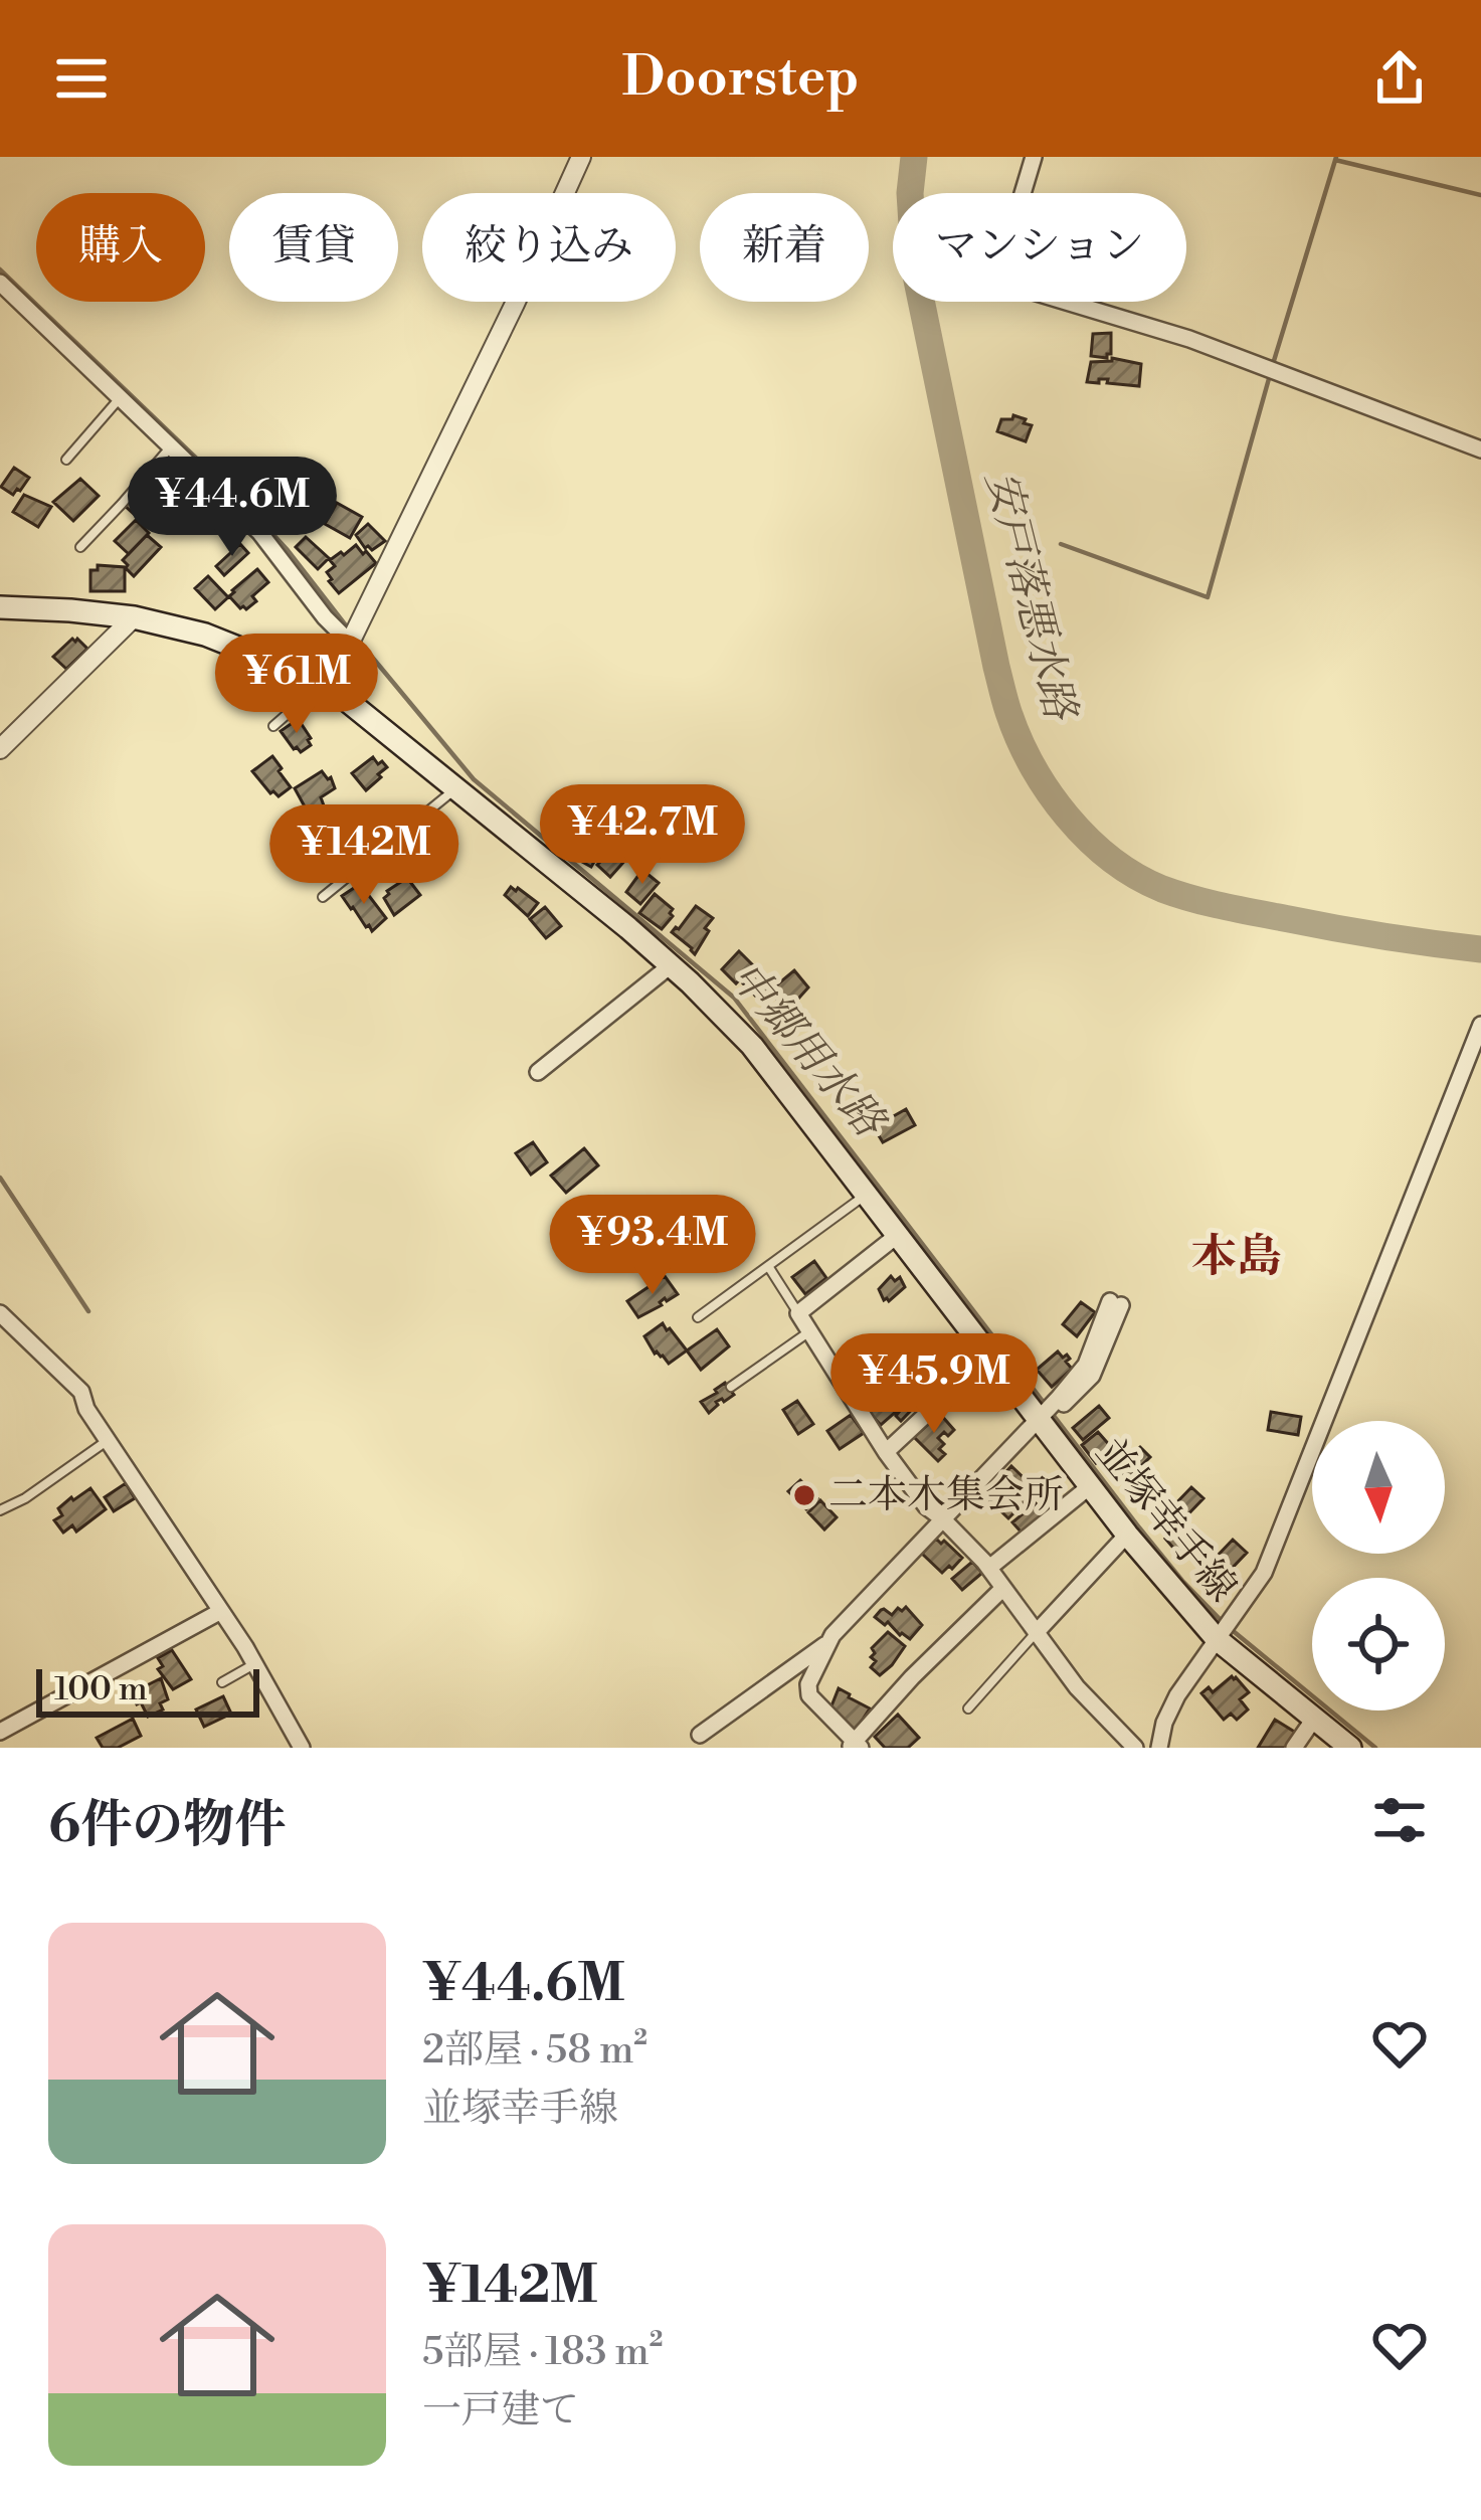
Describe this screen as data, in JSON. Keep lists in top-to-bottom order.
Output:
{
  "streets": {
    "main road": ["並塚幸手線"]
  },
  "districts": ["本島"],
  "water": ["安戸落悪水路", "中郷用水路"],
  "places": ["二本木集会所"],
  "scale_bar": "100 m",
  "north": "bottom",
  "page": {
    "header": "Doorstep",
    "chip": [
      "購入",
      "賃貸",
      "絞り込み",
      "新着",
      "マンション"
    ],
    "price": [
      "¥44.6M",
      "¥61M",
      "¥42.7M",
      "¥142M",
      "¥93.4M",
      "¥45.9M"
    ],
    "scale": "100 m",
    "heading": "6件の物件",
    "list": [
      {
        "name": "¥44.6M",
        "note": "2部屋 · 58 m² · 並塚幸手線"
      },
      {
        "name": "¥142M",
        "note": "5部屋 · 183 m² · 一戸建て"
      }
    ]
  }
}
